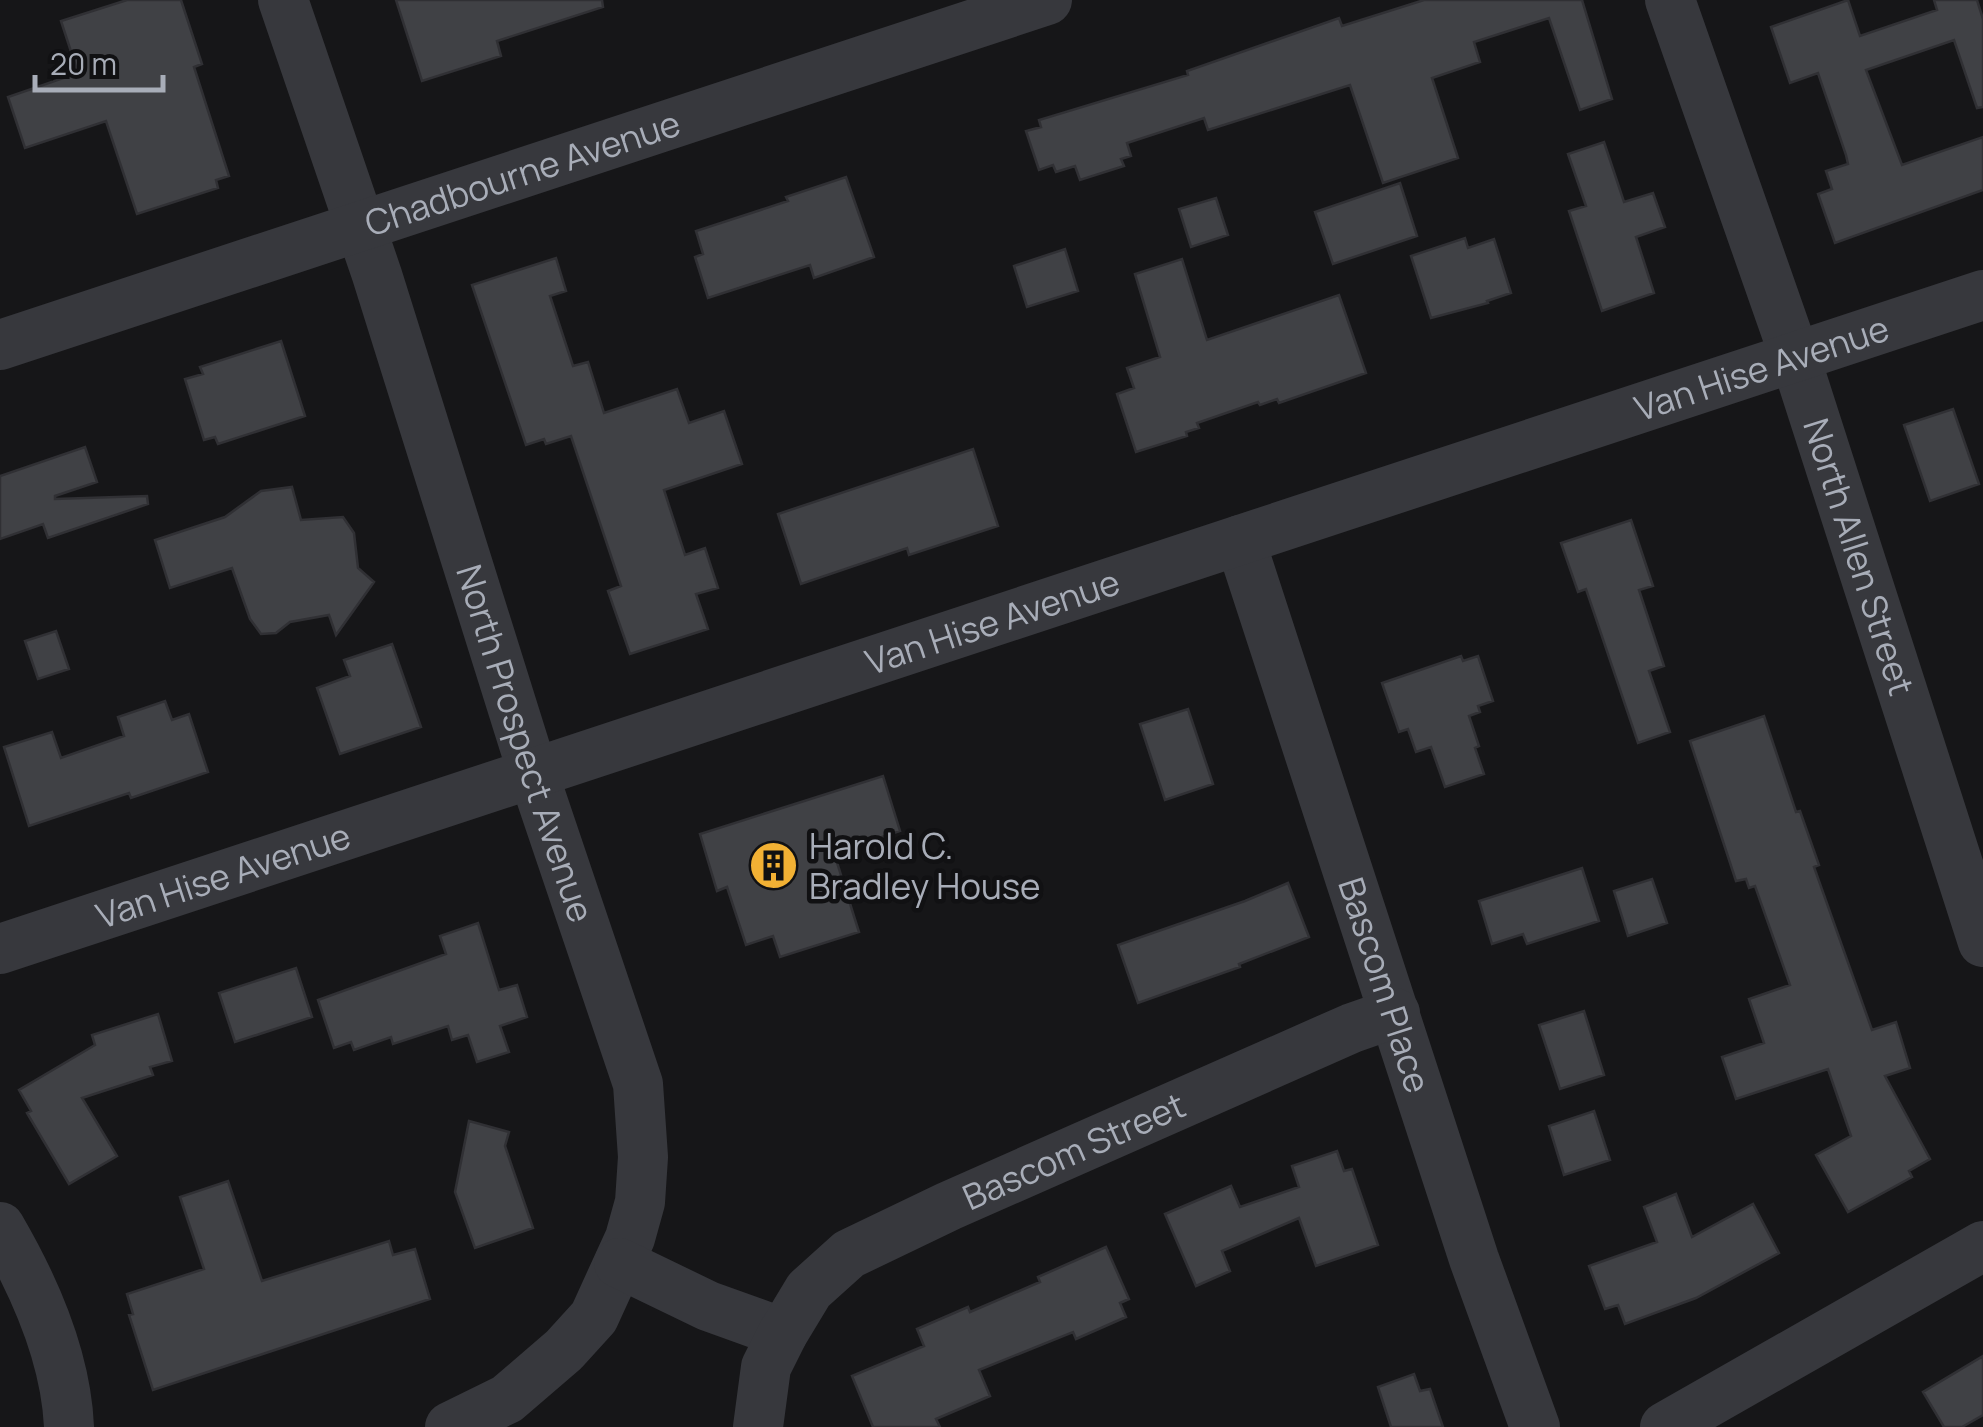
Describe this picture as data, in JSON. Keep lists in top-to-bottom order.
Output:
{
  "streets": {
    "street": [
      "Chadbourne Avenue",
      "Van Hise Avenue",
      "North Allen Street",
      "North Prospect Avenue",
      "Bascom Place",
      "Bascom Street"
    ]
  },
  "crossings": [
    ["Chadbourne Avenue", "North Prospect Avenue"],
    ["Van Hise Avenue", "North Allen Street"],
    ["Van Hise Avenue", "North Prospect Avenue"],
    ["Van Hise Avenue", "Bascom Place"],
    ["Bascom Place", "Bascom Street"]
  ],
  "places": {
    "building": ["Harold C. Bradley House"]
  },
  "scale_bar": "20 m"
}
